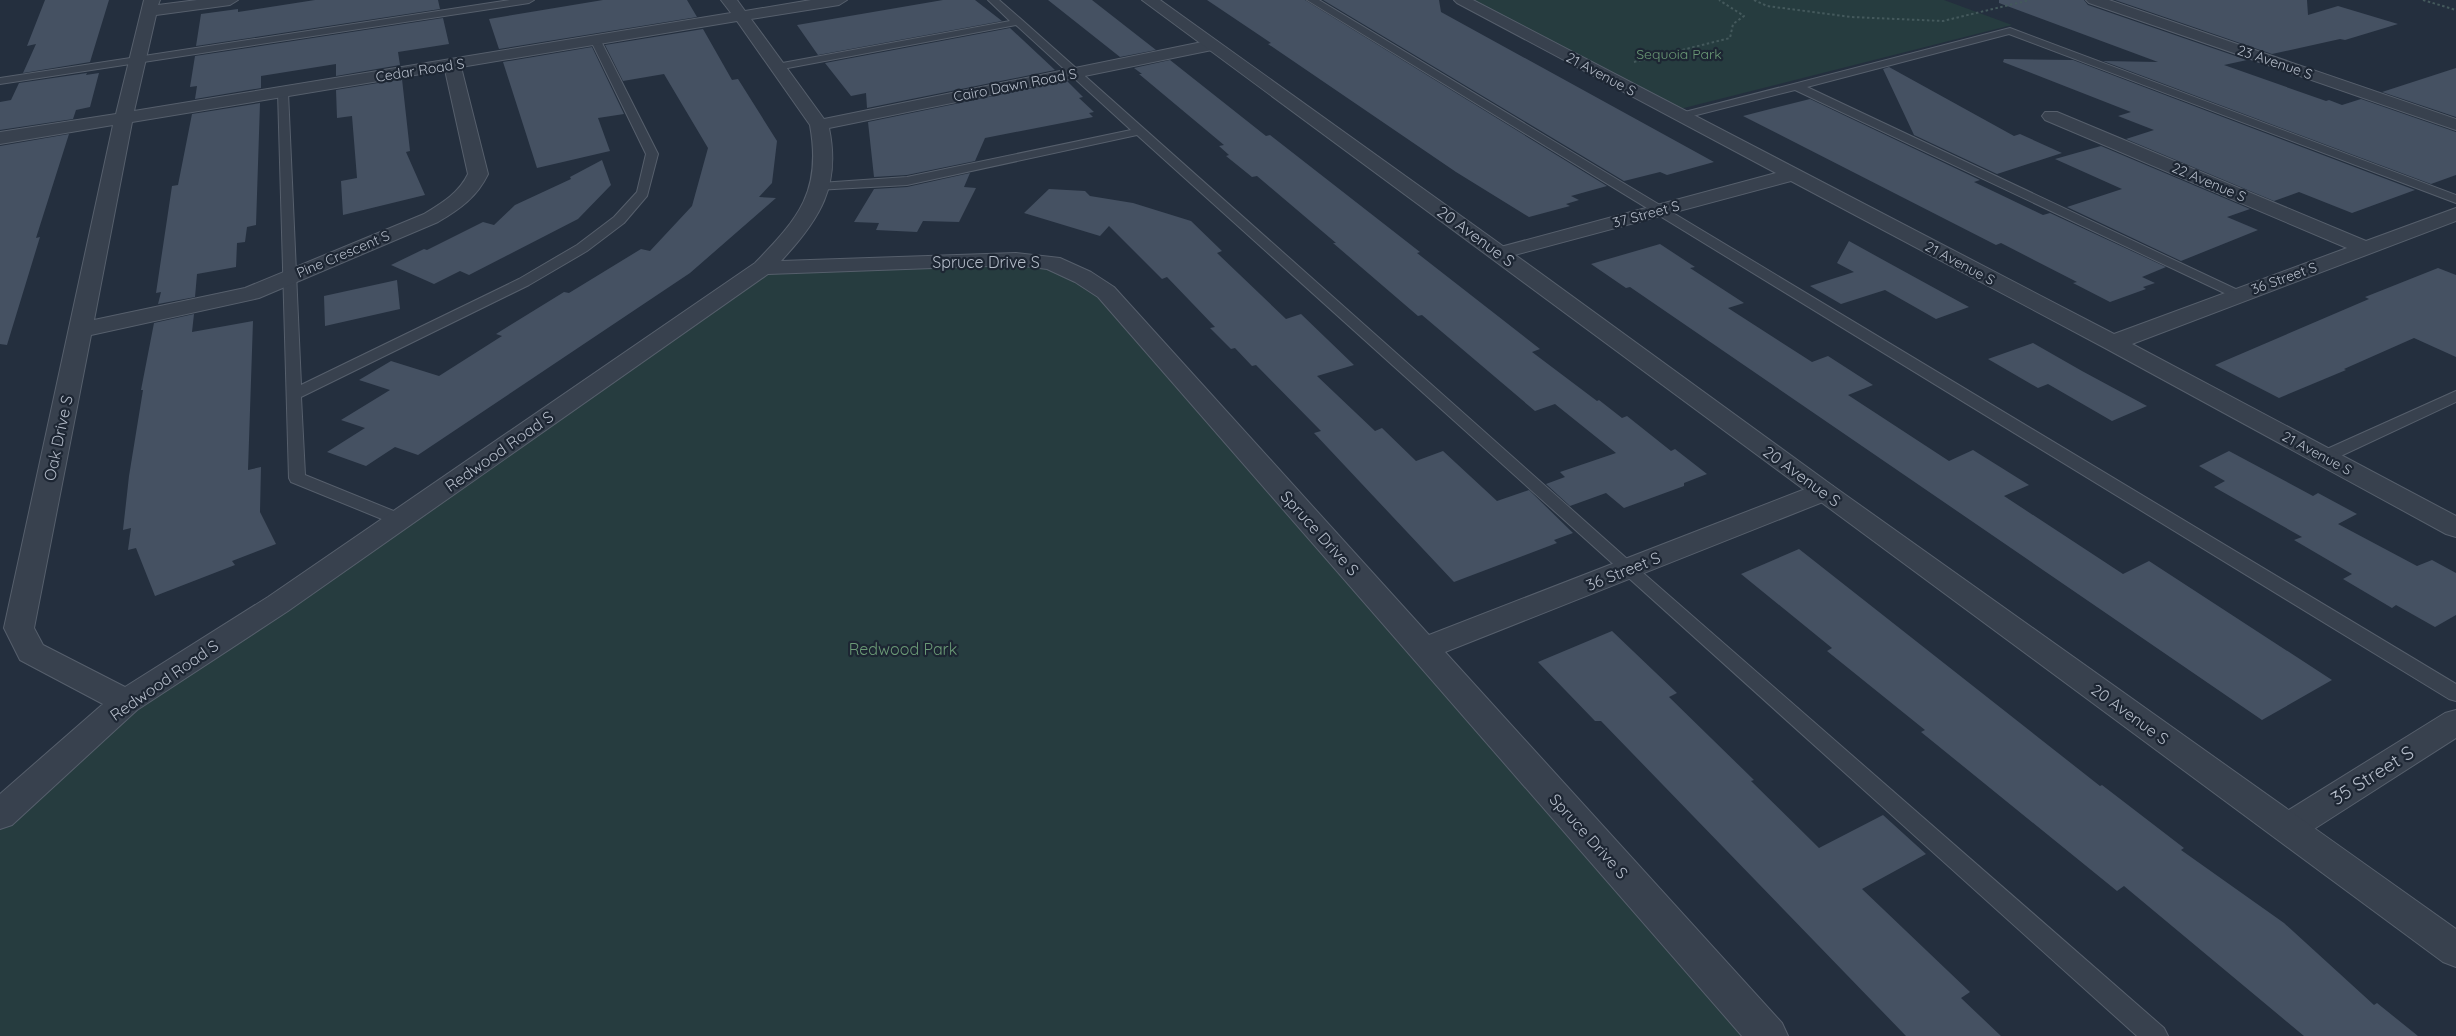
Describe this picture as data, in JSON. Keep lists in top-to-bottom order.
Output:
{
  "streets": {
    "street": [
      "23 Avenue S",
      "Cedar Road S",
      "21 Avenue S",
      "Cairo Dawn Road S",
      "22 Avenue S",
      "37 Street S",
      "20 Avenue S",
      "Pine Crescent S",
      "Spruce Drive S",
      "36 Street S",
      "Oak Drive S",
      "Redwood Road S",
      "35 Street S"
    ]
  },
  "crossings": [
    ["Cedar Road S", "Pine Crescent S"],
    ["Cedar Road S", "Oak Drive S"],
    ["Cedar Road S", "Redwood Road S"],
    ["21 Avenue S", "37 Street S"],
    ["21 Avenue S", "36 Street S"],
    ["Cairo Dawn Road S", "20 Avenue S"],
    ["Cairo Dawn Road S", "Redwood Road S"],
    ["22 Avenue S", "36 Street S"],
    ["37 Street S", "20 Avenue S"],
    ["20 Avenue S", "36 Street S"],
    ["20 Avenue S", "35 Street S"],
    ["Pine Crescent S", "Oak Drive S"],
    ["Spruce Drive S", "36 Street S"],
    ["Spruce Drive S", "Redwood Road S"],
    ["Oak Drive S", "Redwood Road S"]
  ],
  "parks": ["Sequoia Park", "Redwood Park"]
}
